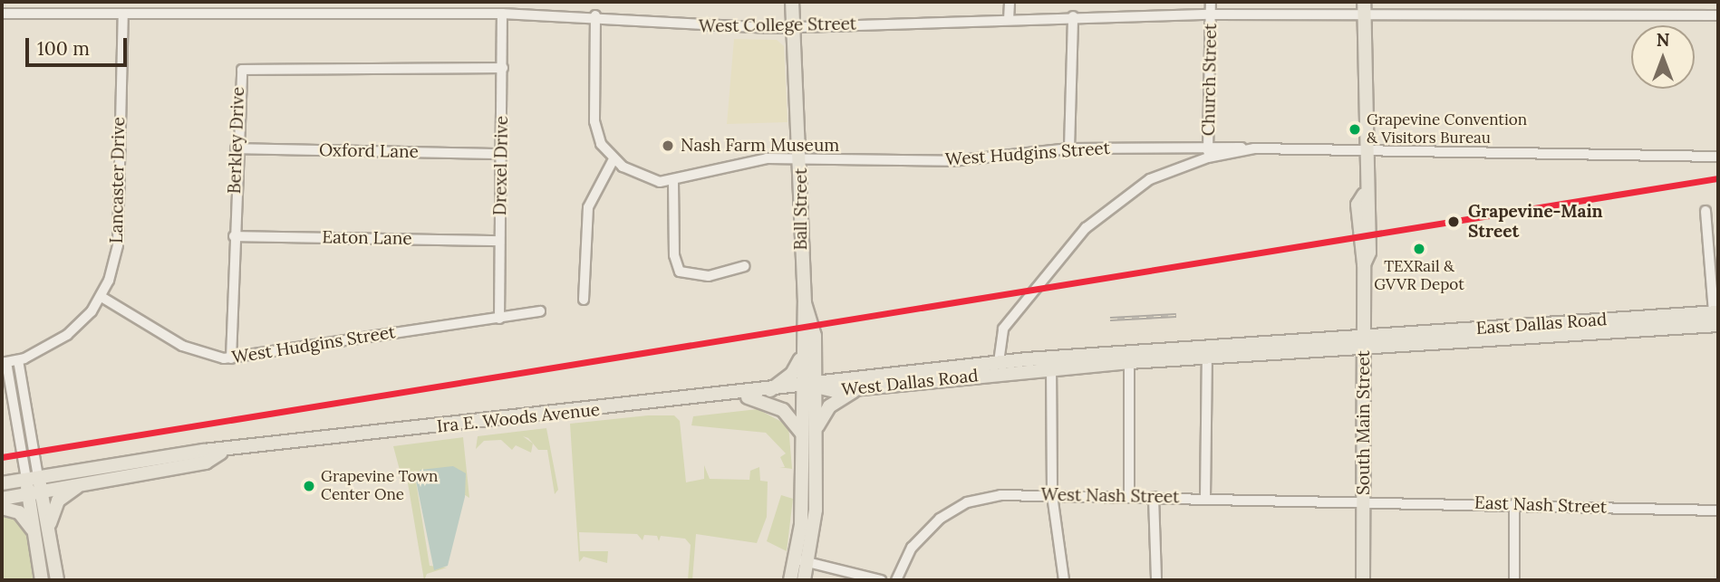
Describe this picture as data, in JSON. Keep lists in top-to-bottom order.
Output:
{
  "streets": {
    "main road": [
      "Ball Street",
      "East Dallas Road",
      "West Dallas Road",
      "Ira E. Woods Avenue",
      "South Main Street"
    ],
    "street": [
      "West College Street",
      "Church Street",
      "Berkley Drive",
      "Oxford Lane",
      "West Hudgins Street",
      "Drexel Drive",
      "Lancaster Drive",
      "Eaton Lane",
      "West Nash Street",
      "East Nash Street"
    ]
  },
  "crossings": [
    ["West College Street", "Church Street"],
    ["West College Street", "Drexel Drive"],
    ["West College Street", "Lancaster Drive"],
    ["West College Street", "Ball Street"],
    ["West College Street", "South Main Street"],
    ["Church Street", "West Hudgins Street"],
    ["Berkley Drive", "Oxford Lane"],
    ["Berkley Drive", "West Hudgins Street"],
    ["Berkley Drive", "Drexel Drive"],
    ["Berkley Drive", "Eaton Lane"],
    ["Oxford Lane", "Drexel Drive"],
    ["West Hudgins Street", "Drexel Drive"],
    ["West Hudgins Street", "Lancaster Drive"],
    ["West Hudgins Street", "Ball Street"],
    ["West Hudgins Street", "West Dallas Road"],
    ["West Hudgins Street", "South Main Street"],
    ["Drexel Drive", "Eaton Lane"],
    ["Ball Street", "West Dallas Road"],
    ["Ball Street", "Ira E. Woods Avenue"],
    ["East Dallas Road", "West Dallas Road"],
    ["East Dallas Road", "South Main Street"],
    ["West Dallas Road", "Ira E. Woods Avenue"],
    ["West Dallas Road", "South Main Street"],
    ["South Main Street", "West Nash Street"],
    ["South Main Street", "East Nash Street"],
    ["West Nash Street", "East Nash Street"]
  ],
  "places": [
    "Grapevine Convention & Visitors Bureau",
    "Nash Farm Museum",
    "Grapevine-Main Street",
    "TEXRail & GVVR Depot",
    "Grapevine Town Center One"
  ],
  "scale_bar": "100 m",
  "north": "top"
}
